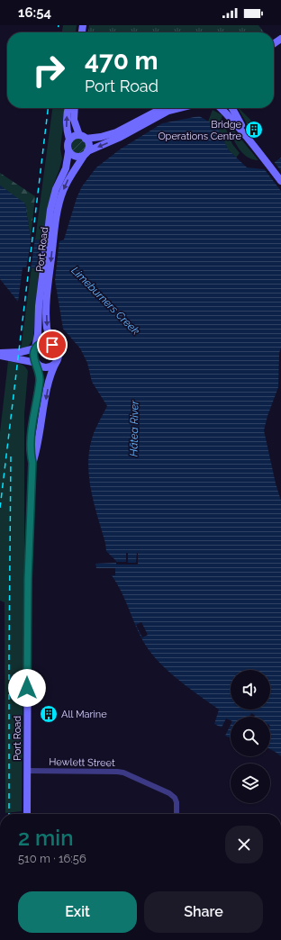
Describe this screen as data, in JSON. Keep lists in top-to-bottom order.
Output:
{
  "streets": {
    "main road": ["Port Road"],
    "street": ["Hewlett Street"]
  },
  "crossings": [
    ["Port Road", "Hewlett Street"]
  ],
  "water": ["Limeburners Creek", "Hātea River"],
  "places": {
    "building": ["Bridge Operations Centre", "All Marine"]
  },
  "page": {
    "status": "16:54",
    "turn": ["470 m", "Port Road"],
    "heading": ["2 min", "510 m · 16:56"],
    "buttons": ["Exit", "Share"]
  }
}
